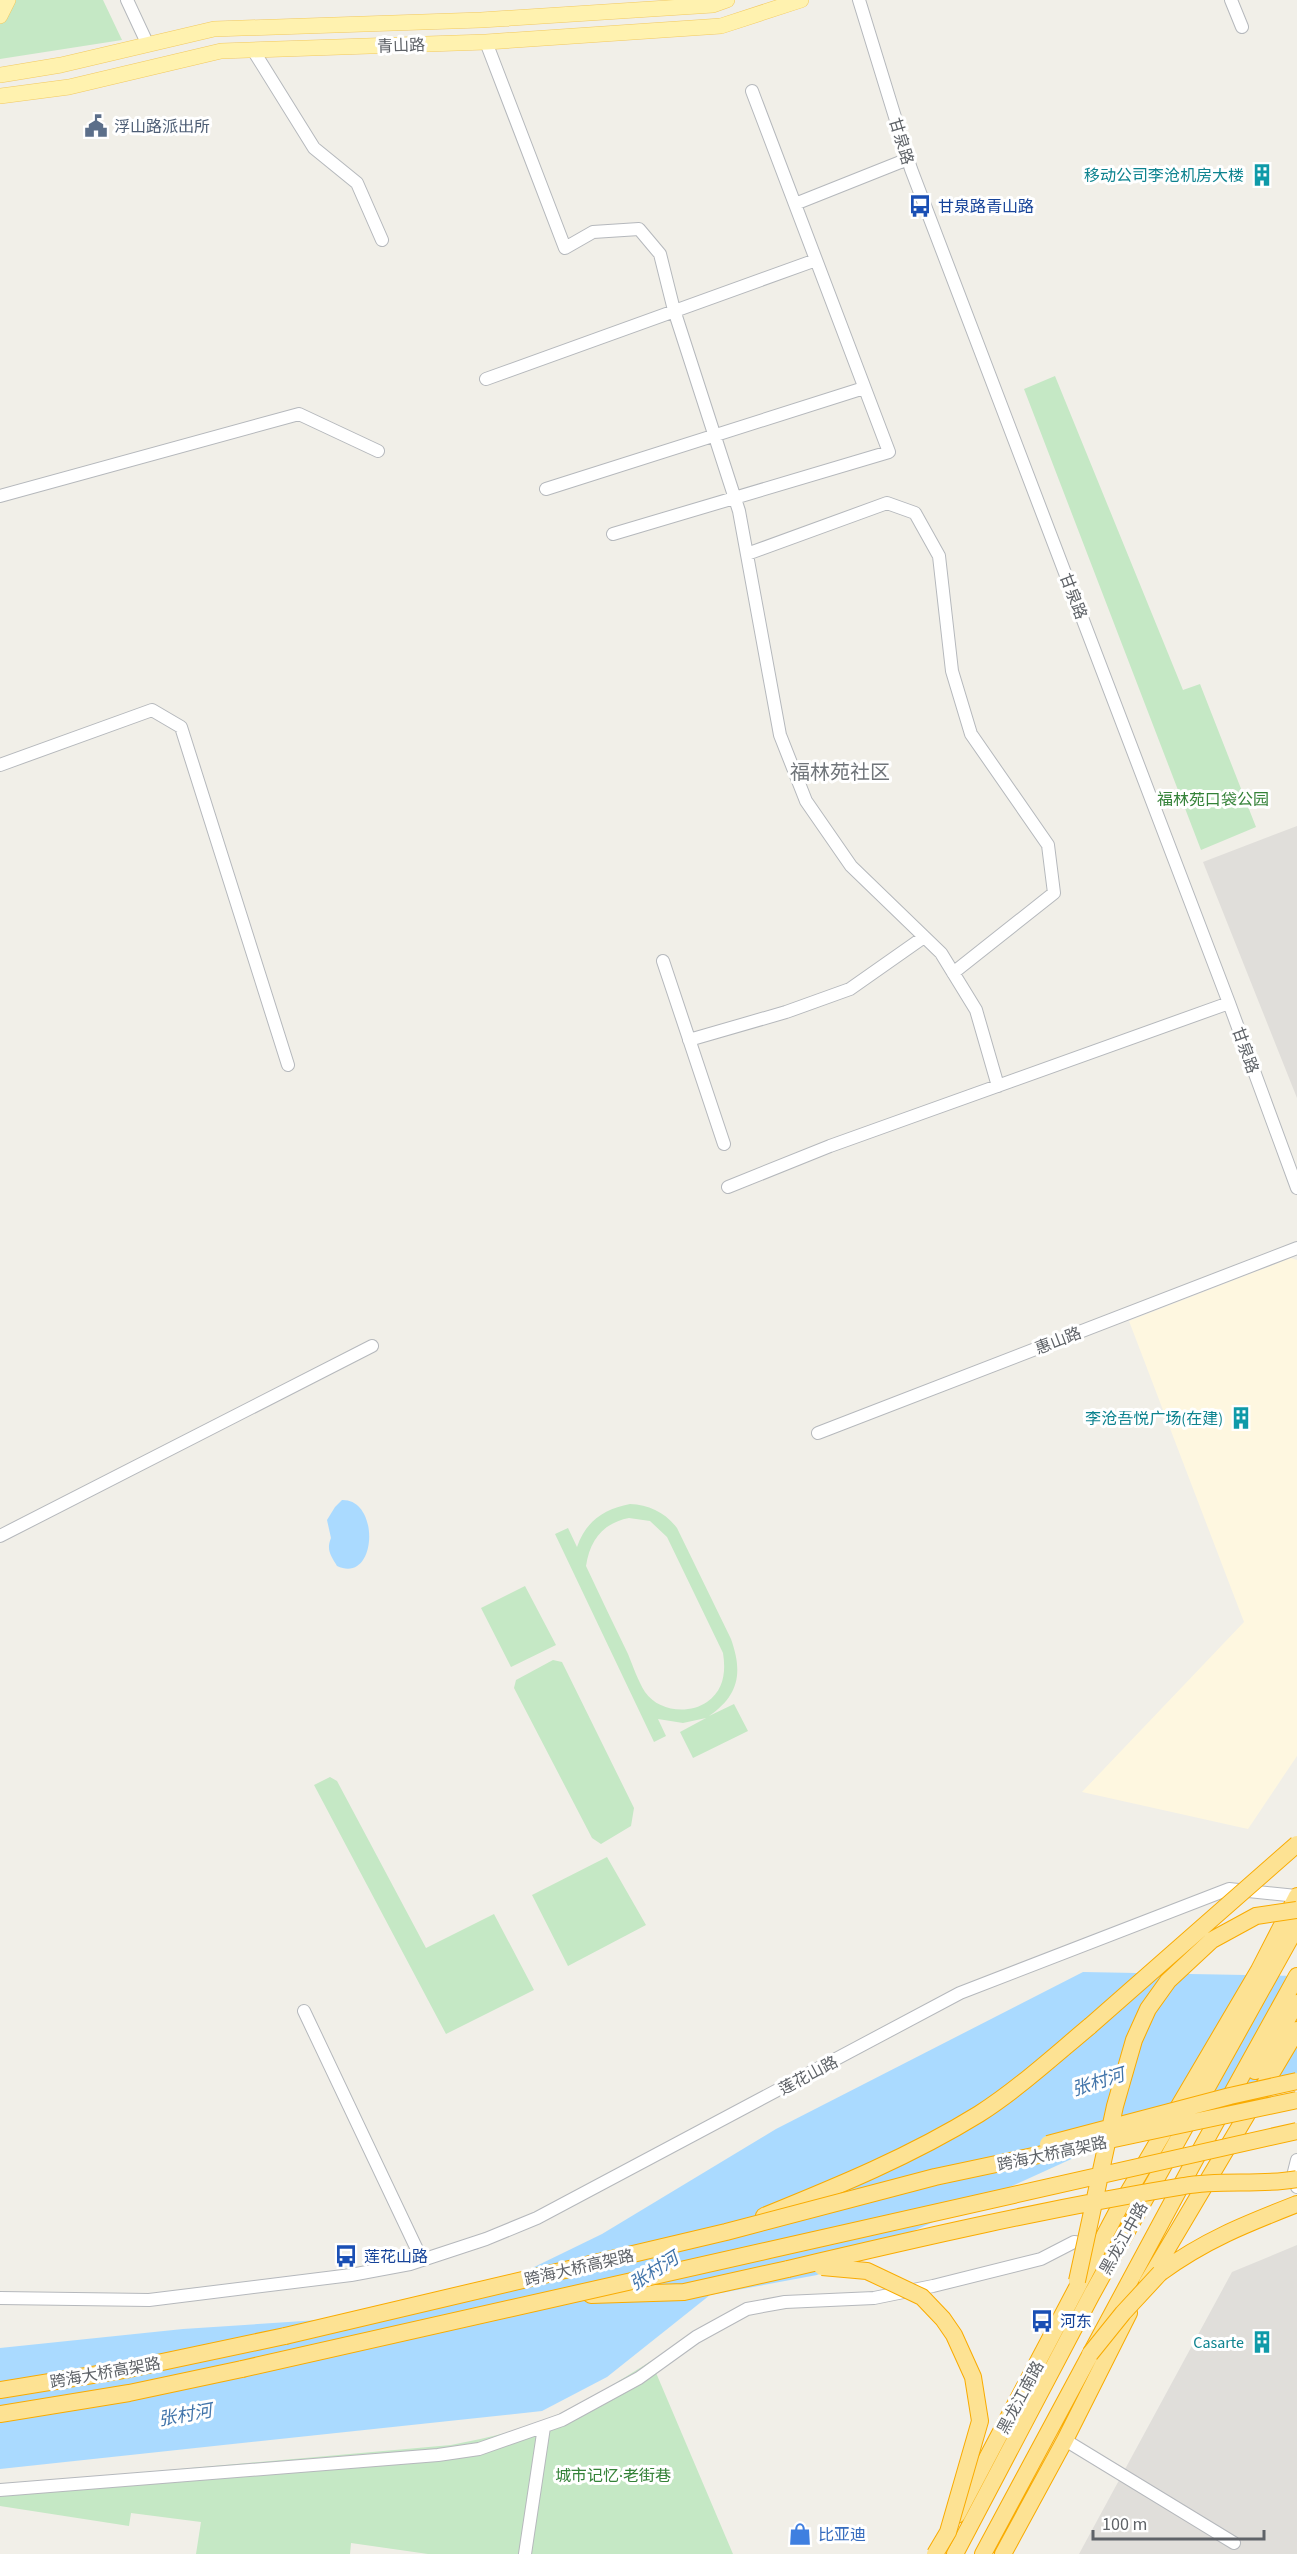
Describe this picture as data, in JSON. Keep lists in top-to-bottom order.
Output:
{
  "streets": {
    "highway": ["跨海大桥高架路", "黑龙江中路", "黑龙江南路"],
    "main road": ["青山路"],
    "street": ["甘泉路", "惠山路", "莲花山路"]
  },
  "crossings": [
    ["莲花山路", "黑龙江中路"],
    ["黑龙江中路", "黑龙江南路"]
  ],
  "districts": ["福林苑社区"],
  "water": ["张村河"],
  "parks": ["福林苑口袋公园", "城市记忆·老街巷"],
  "places": {
    "public building": ["浮山路派出所"],
    "building": ["移动公司李沧机房大楼", "李沧吾悦广场(在建)", "Casarte"],
    "bus stop": ["甘泉路青山路", "莲花山路", "河东"],
    "shop": ["比亚迪"]
  },
  "scale_bar": "100 m"
}
